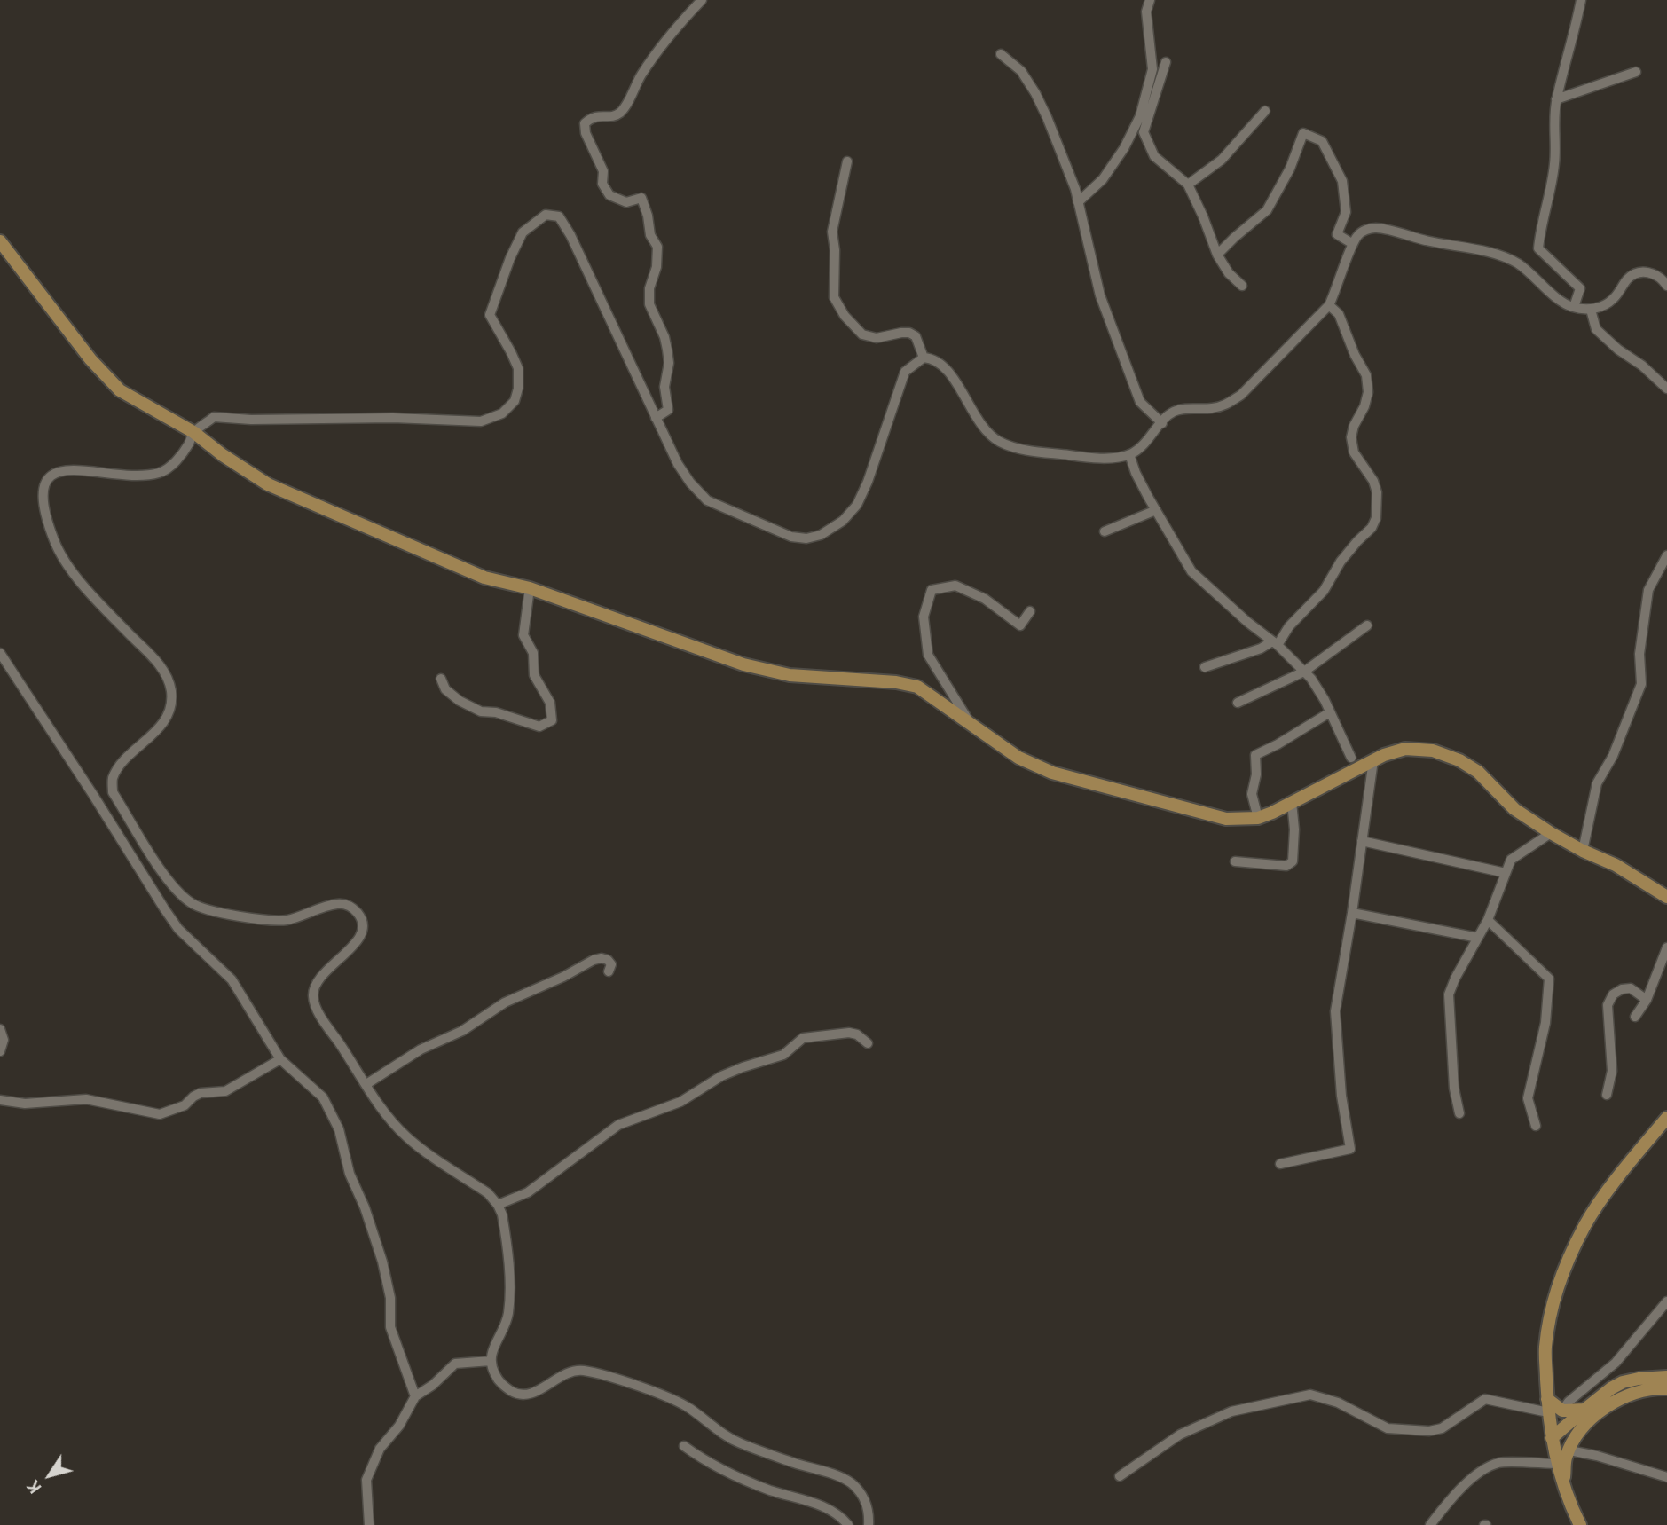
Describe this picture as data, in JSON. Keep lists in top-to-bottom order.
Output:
{
  "north": "bottom left"
}
